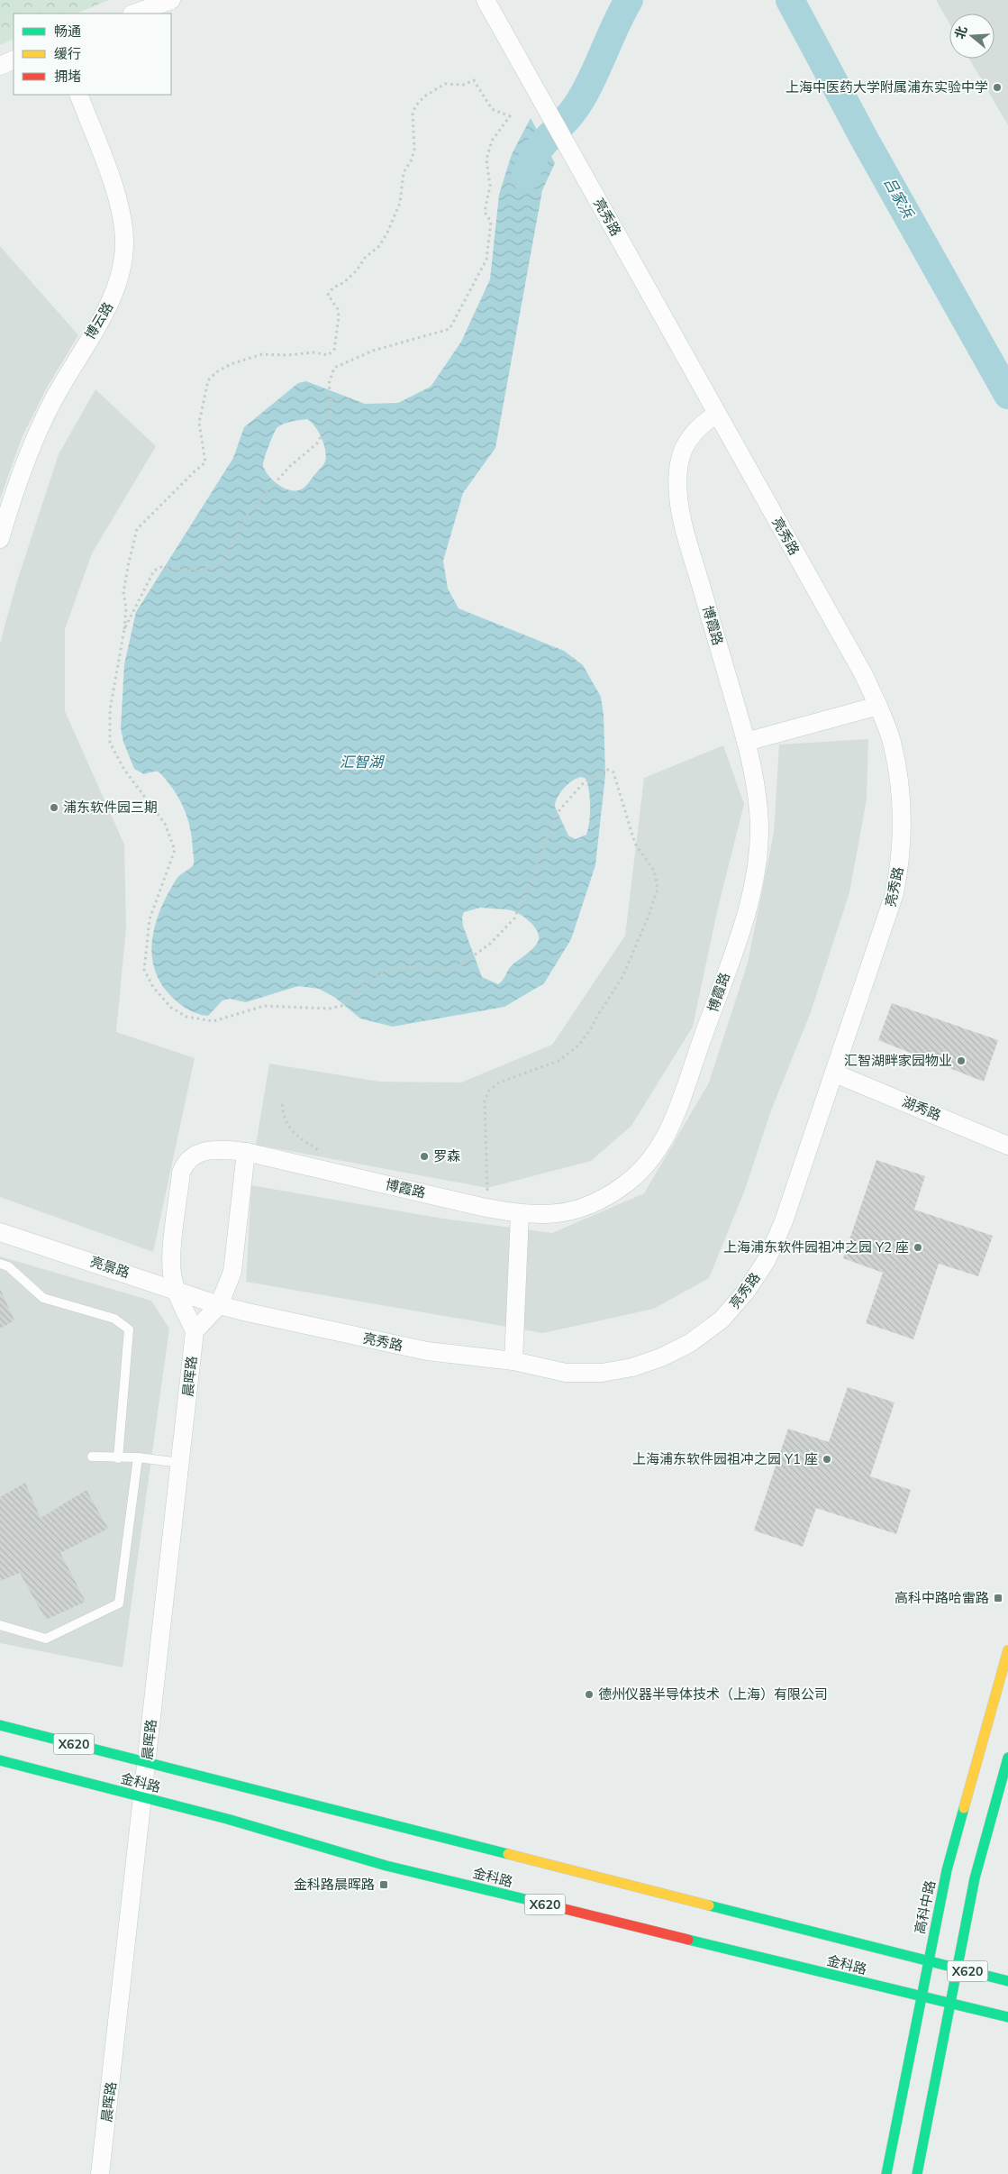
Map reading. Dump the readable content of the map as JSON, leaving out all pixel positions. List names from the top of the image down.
{
  "streets": {
    "main road": ["X620", "金科路", "高科中路"],
    "street": [
      "亮秀路",
      "博云路",
      "博霞路",
      "湖秀路",
      "亮景路",
      "晨晖路"
    ]
  },
  "crossings": [
    ["亮秀路", "博霞路"],
    ["亮秀路", "湖秀路"],
    ["亮秀路", "亮景路"],
    ["晨晖路", "金科路"],
    ["金科路", "高科中路"]
  ],
  "water": ["吕家浜", "汇智湖"],
  "places": {
    "other": [
      "上海中医药大学附属浦东实验中学",
      "浦东软件园三期",
      "汇智湖畔家园物业",
      "罗森",
      "上海浦东软件园祖冲之园 Y2 座",
      "上海浦东软件园祖冲之园 Y1 座",
      "德州仪器半导体技术（上海）有限公司"
    ],
    "transit": ["高科中路哈雷路", "金科路晨晖路"]
  },
  "legend": ["畅通", "缓行", "拥堵"],
  "north": "left"
}
